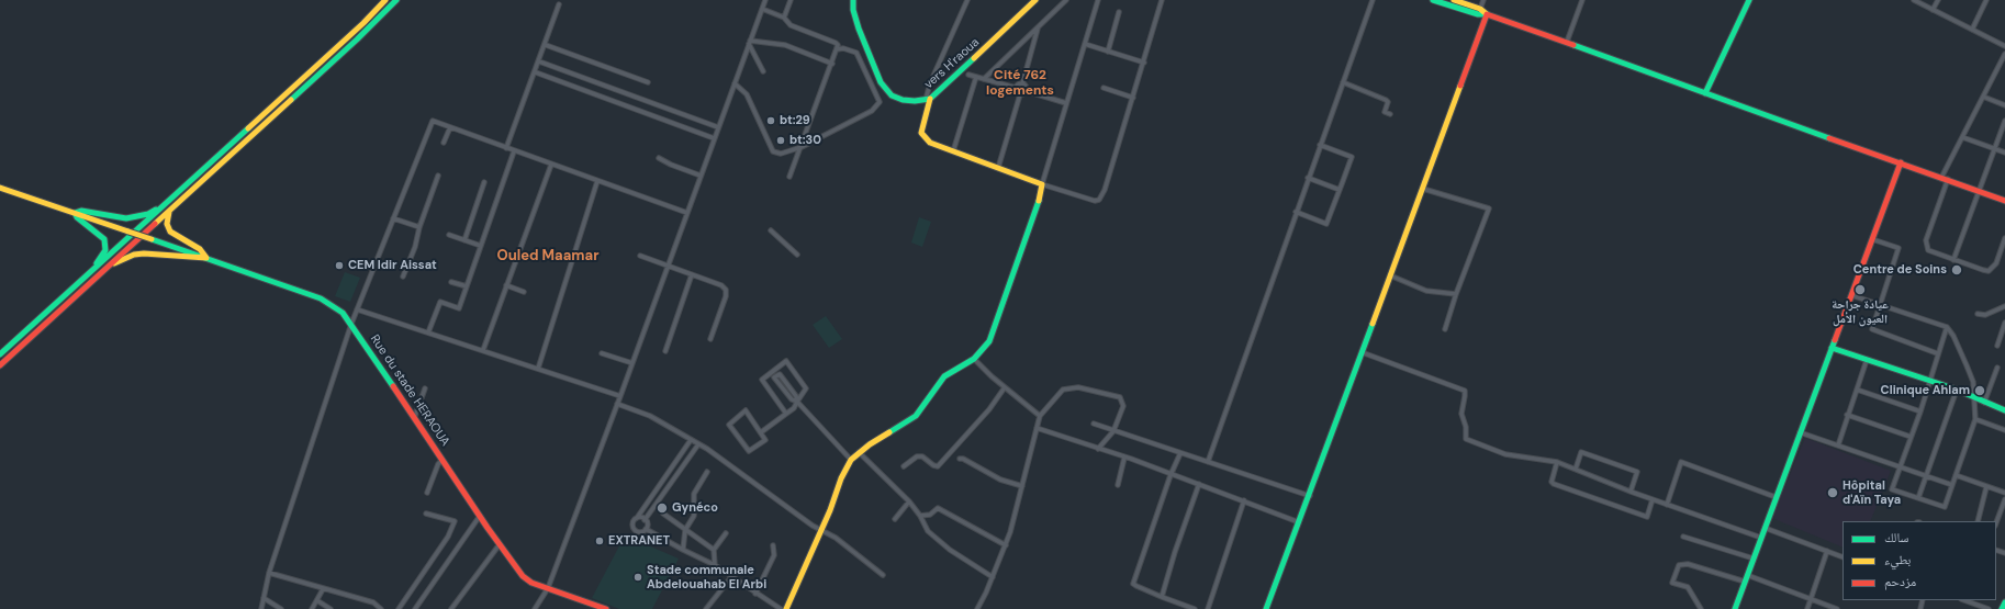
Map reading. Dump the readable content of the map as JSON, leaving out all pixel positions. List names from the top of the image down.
{
  "streets": {
    "main road": ["vers H'raoua", "Rue du stade HERAOUA"]
  },
  "districts": ["Cité 762 logements", "Ouled Maamar"],
  "places": [
    "bt:29",
    "bt:30",
    "CEM Idir Aissat",
    "Centre de Soins",
    "عيادة جراحة العيون الأمل",
    "Clinique Ahlam",
    "Hôpital d'Aïn Taya",
    "Gynéco",
    "EXTRANET",
    "Stade communale Abdelouahab El Arbi"
  ],
  "legend": ["سالك", "بطيء", "مزدحم"]
}
